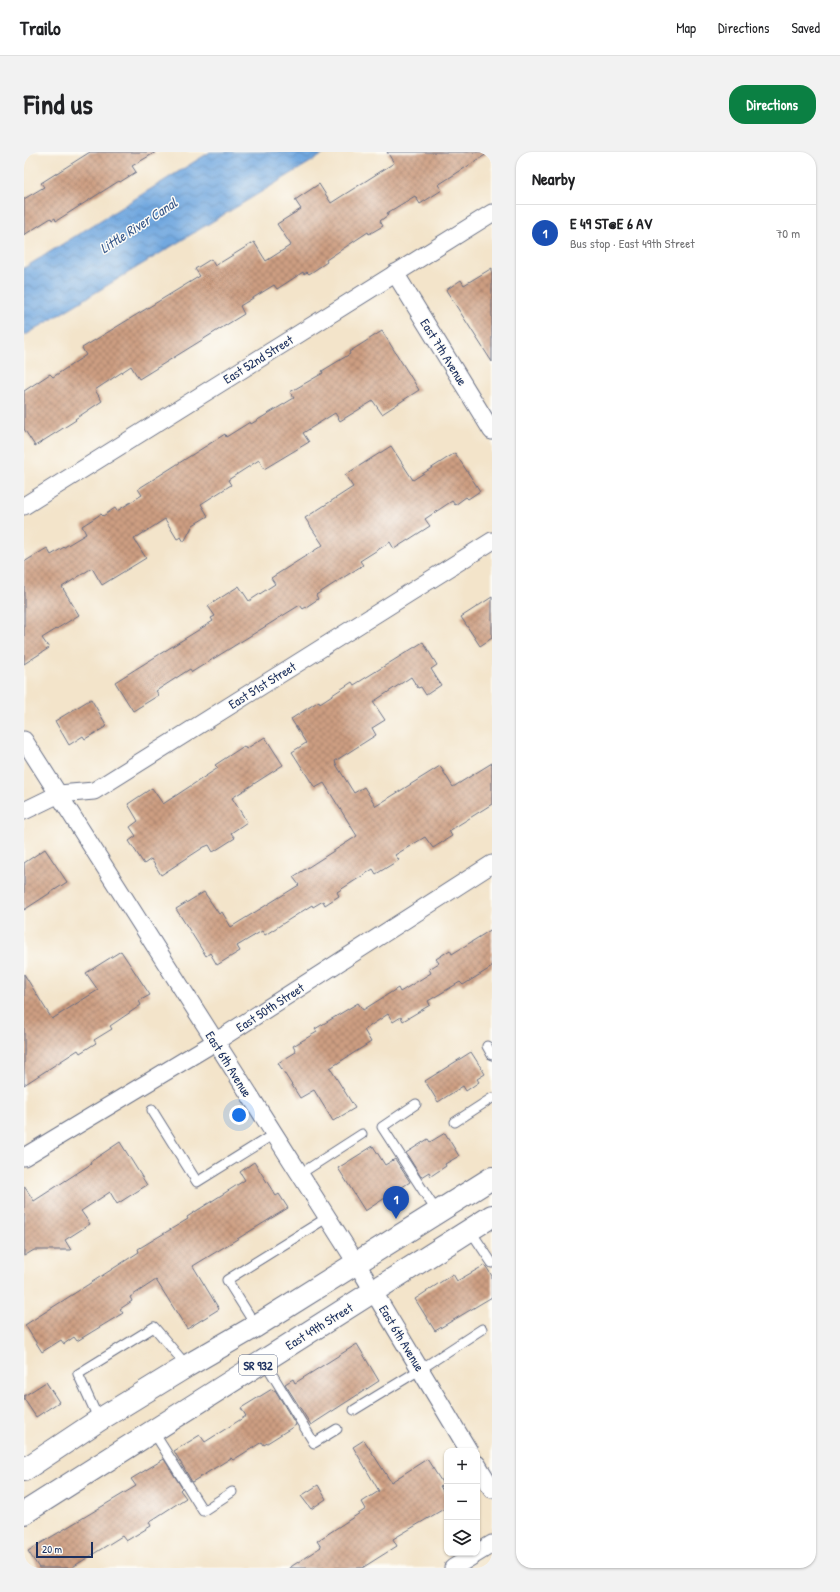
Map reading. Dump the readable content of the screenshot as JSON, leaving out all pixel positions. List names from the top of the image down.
{
  "streets": {
    "main road": ["East 49th Street", "SR 932"],
    "street": [
      "East 7th Avenue",
      "East 52nd Street",
      "East 51st Street",
      "East 50th Street",
      "East 6th Avenue"
    ]
  },
  "crossings": [
    ["East 7th Avenue", "East 52nd Street"],
    ["East 51st Street", "East 6th Avenue"],
    ["East 50th Street", "East 6th Avenue"],
    ["East 6th Avenue", "East 49th Street"],
    ["East 6th Avenue", "SR 932"]
  ],
  "water": ["Little River Canal"],
  "scale_bar": "20 m",
  "page": {
    "header": "Trailo",
    "nav": ["Map", "Directions", "Saved"],
    "title": "Find us",
    "buttons": "Directions",
    "heading": "Nearby",
    "list": [
      {
        "mark": "1",
        "name": "E 49 ST@E 6 AV",
        "note": "Bus stop · East 49th Street",
        "value": "70 m"
      }
    ],
    "pins": "1",
    "map_buttons": ["+", "−"],
    "scale": "20 m"
  }
}
